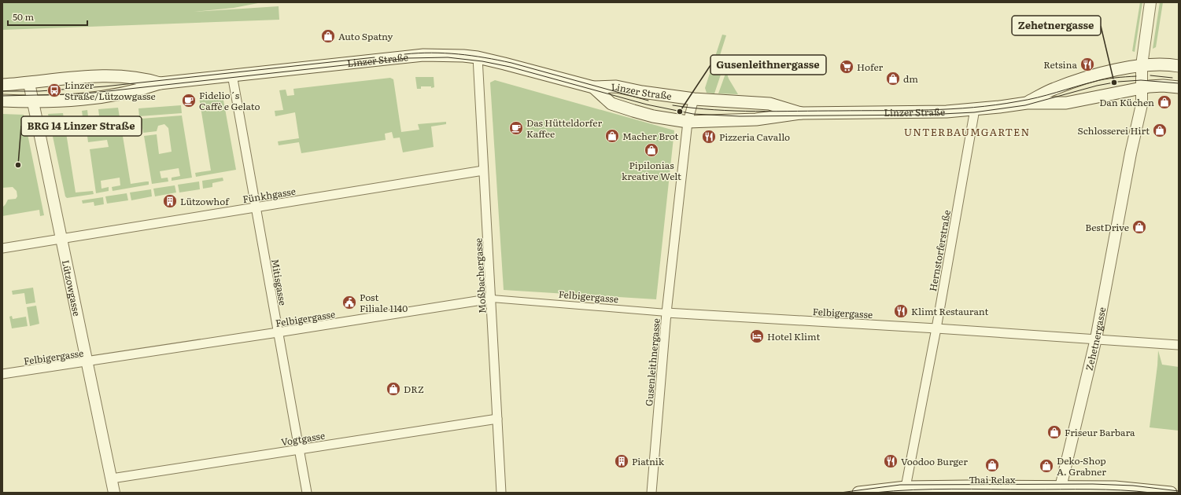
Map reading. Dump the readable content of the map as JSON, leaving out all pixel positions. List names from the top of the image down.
{
  "streets": {
    "main road": ["Linzer Straße"],
    "street": [
      "Fünkhgasse",
      "Hernstorferstraße",
      "Moßbachergasse",
      "Mitisgasse",
      "Lützowgasse",
      "Felbigergasse",
      "Zehetnergasse",
      "Gusenleithnergasse",
      "Vogtgasse"
    ]
  },
  "crossings": [
    ["Linzer Straße", "Hernstorferstraße"],
    ["Linzer Straße", "Moßbachergasse"],
    ["Linzer Straße", "Mitisgasse"],
    ["Linzer Straße", "Lützowgasse"],
    ["Linzer Straße", "Zehetnergasse"],
    ["Linzer Straße", "Gusenleithnergasse"],
    ["Fünkhgasse", "Moßbachergasse"],
    ["Fünkhgasse", "Mitisgasse"],
    ["Fünkhgasse", "Lützowgasse"],
    ["Hernstorferstraße", "Felbigergasse"],
    ["Moßbachergasse", "Felbigergasse"],
    ["Moßbachergasse", "Vogtgasse"],
    ["Mitisgasse", "Felbigergasse"],
    ["Mitisgasse", "Vogtgasse"],
    ["Lützowgasse", "Felbigergasse"],
    ["Lützowgasse", "Vogtgasse"],
    ["Felbigergasse", "Zehetnergasse"],
    ["Felbigergasse", "Gusenleithnergasse"]
  ],
  "districts": ["UNTERBAUMGARTEN"],
  "places": {
    "shop": [
      "Auto Spatny",
      "dm",
      "Dan Küchen",
      "Schlosserei Hirt",
      "Macher Brot",
      "Pipilonias kreative Welt",
      "BestDrive",
      "DRZ",
      "Friseur Barbara",
      "Thai Relax",
      "Deko-Shop A. Grabner"
    ],
    "restaurant": [
      "Retsina",
      "Pizzeria Cavallo",
      "Klimt Restaurant",
      "Voodoo Burger"
    ],
    "supermarket": ["Hofer"],
    "other": ["Zehetnergasse", "Gusenleithnergasse", "BRG 14 Linzer Straße"],
    "bus stop": ["Linzer Straße/Lützowgasse"],
    "cafe": ["Fidelio´s Caffè e Gelato", "Das Hütteldorfer Kaffee"],
    "building": ["Lützowhof", "Piatnik"],
    "public building": ["Post Filiale 1140"],
    "hotel": ["Hotel Klimt"]
  },
  "scale_bar": "50 m"
}
